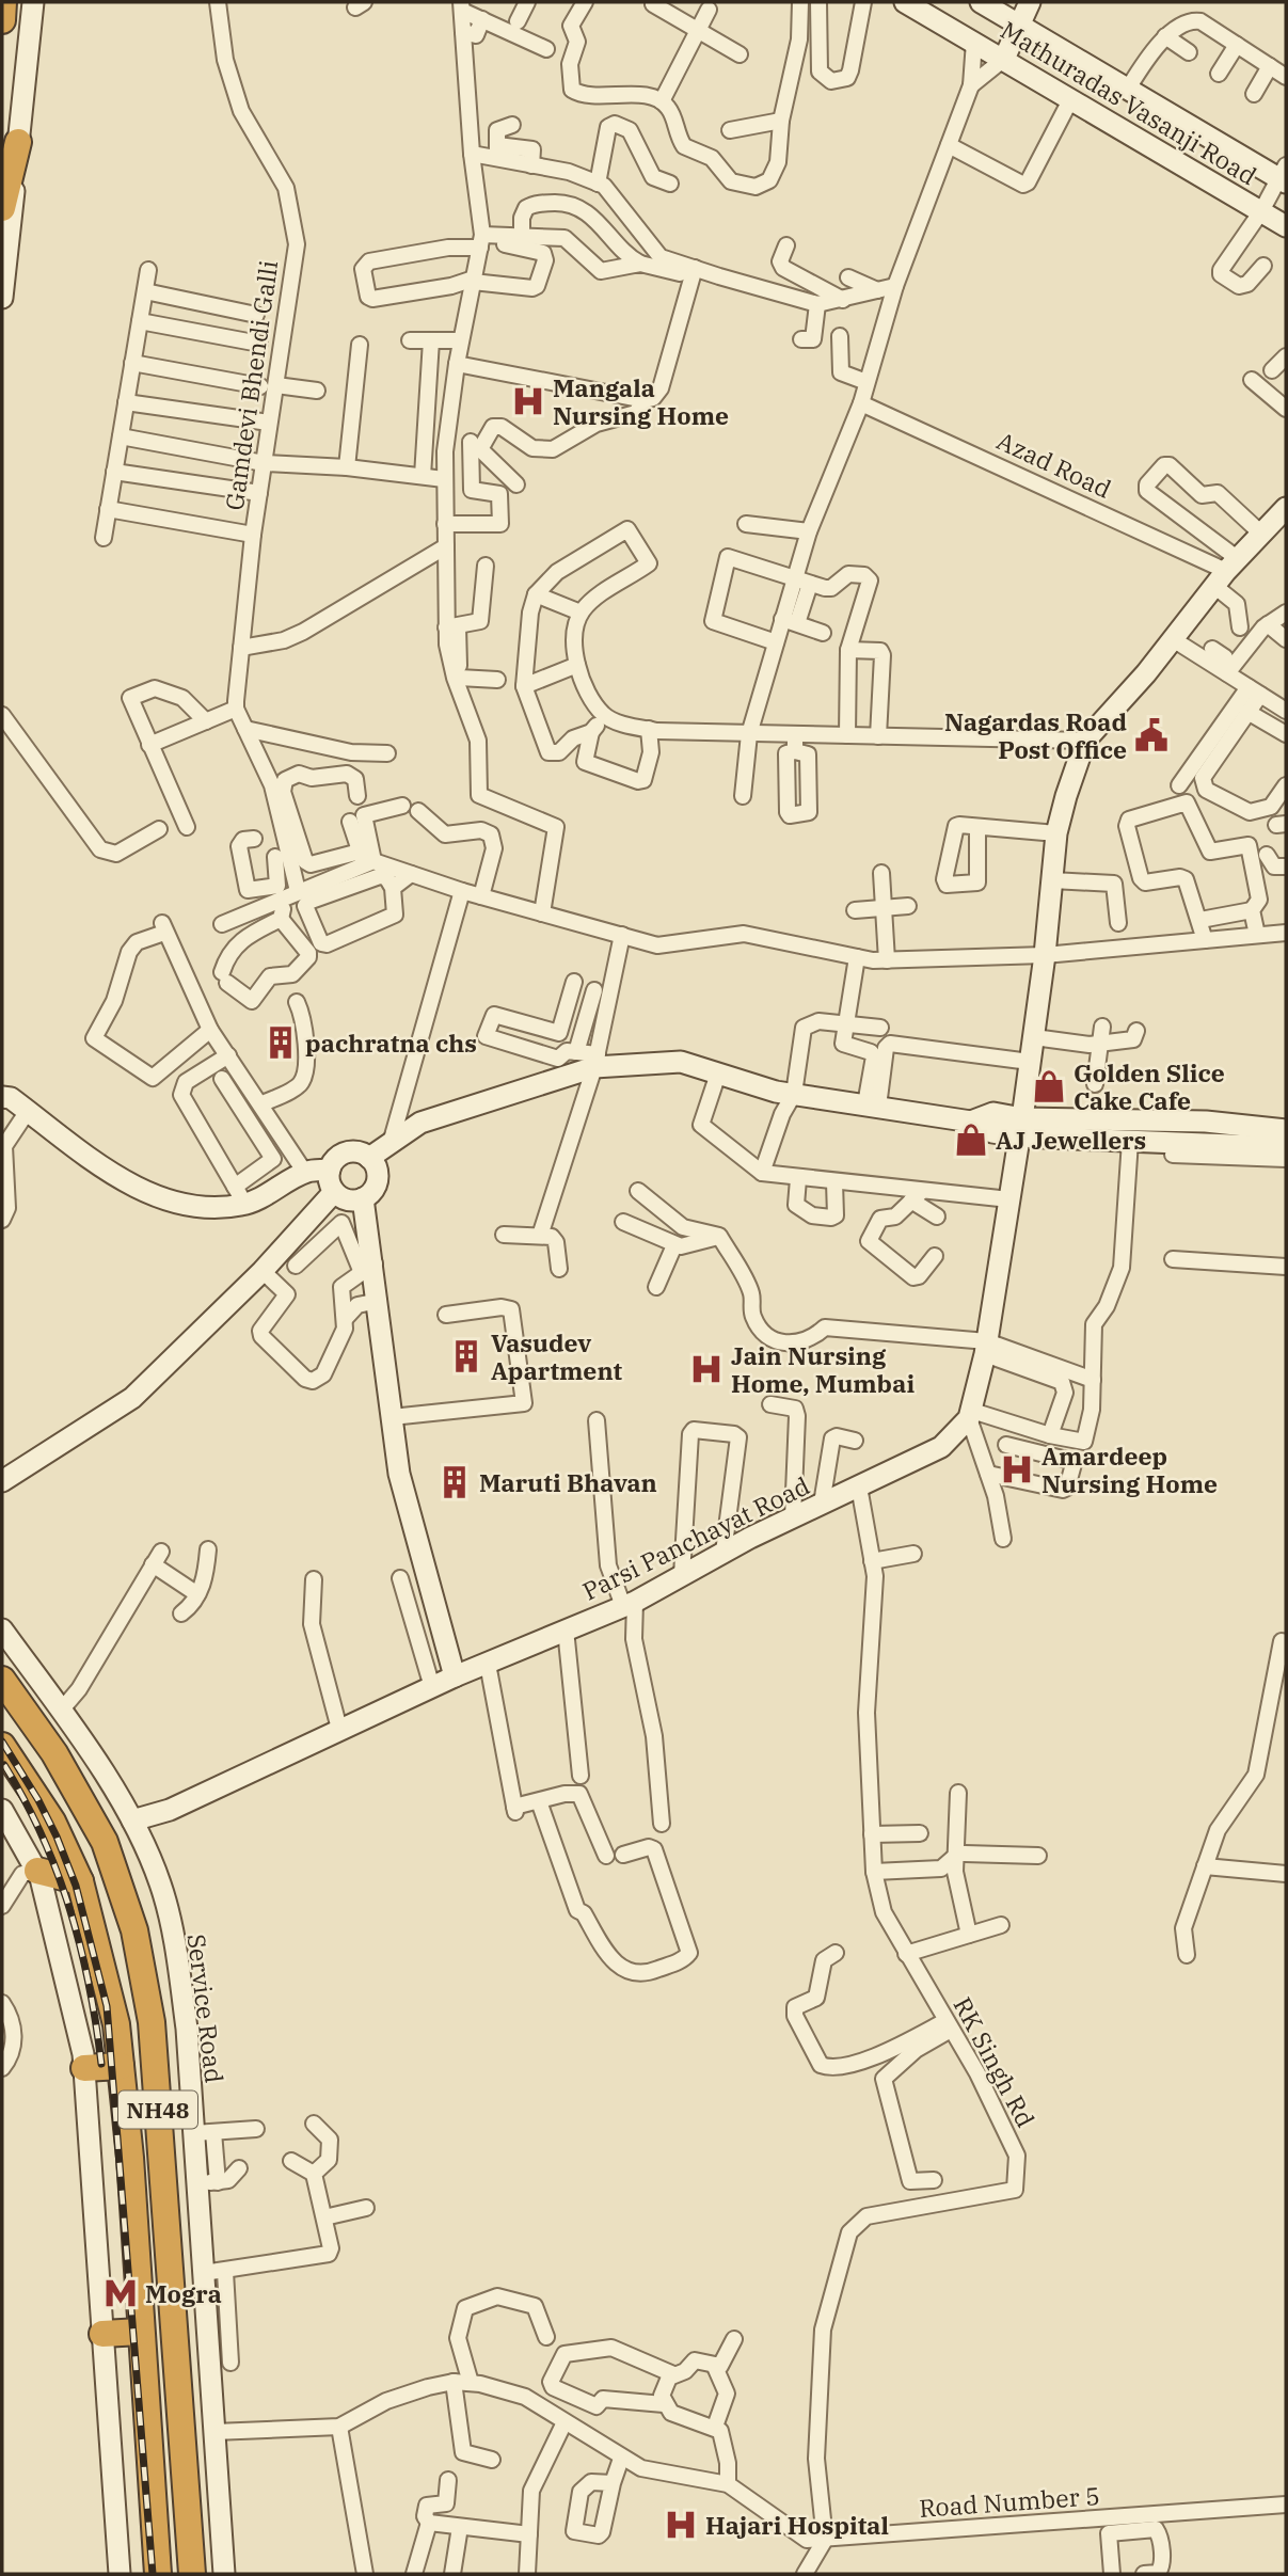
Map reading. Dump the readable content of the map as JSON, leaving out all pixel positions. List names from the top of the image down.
{
  "streets": {
    "highway": ["NH48"],
    "street": [
      "Mathuradas Vasanji Road",
      "Gamdevi Bhendi Galli",
      "Azad Road",
      "Parsi Panchayat Road",
      "Service Road",
      "RK Singh Rd",
      "Road Number 5"
    ]
  },
  "crossings": [
    ["Parsi Panchayat Road", "Service Road"],
    ["Parsi Panchayat Road", "RK Singh Rd"],
    ["Service Road", "Road Number 5"],
    ["RK Singh Rd", "Road Number 5"]
  ],
  "places": {
    "hospital": [
      "Mangala Nursing Home",
      "Jain Nursing Home, Mumbai",
      "Amardeep Nursing Home",
      "Hajari Hospital"
    ],
    "public building": ["Nagardas Road Post Office"],
    "building": ["pachratna chs", "Vasudev Apartment", "Maruti Bhavan"],
    "shop": ["Golden Slice Cake Cafe", "AJ Jewellers"],
    "metro station": ["Mogra"]
  }
}
